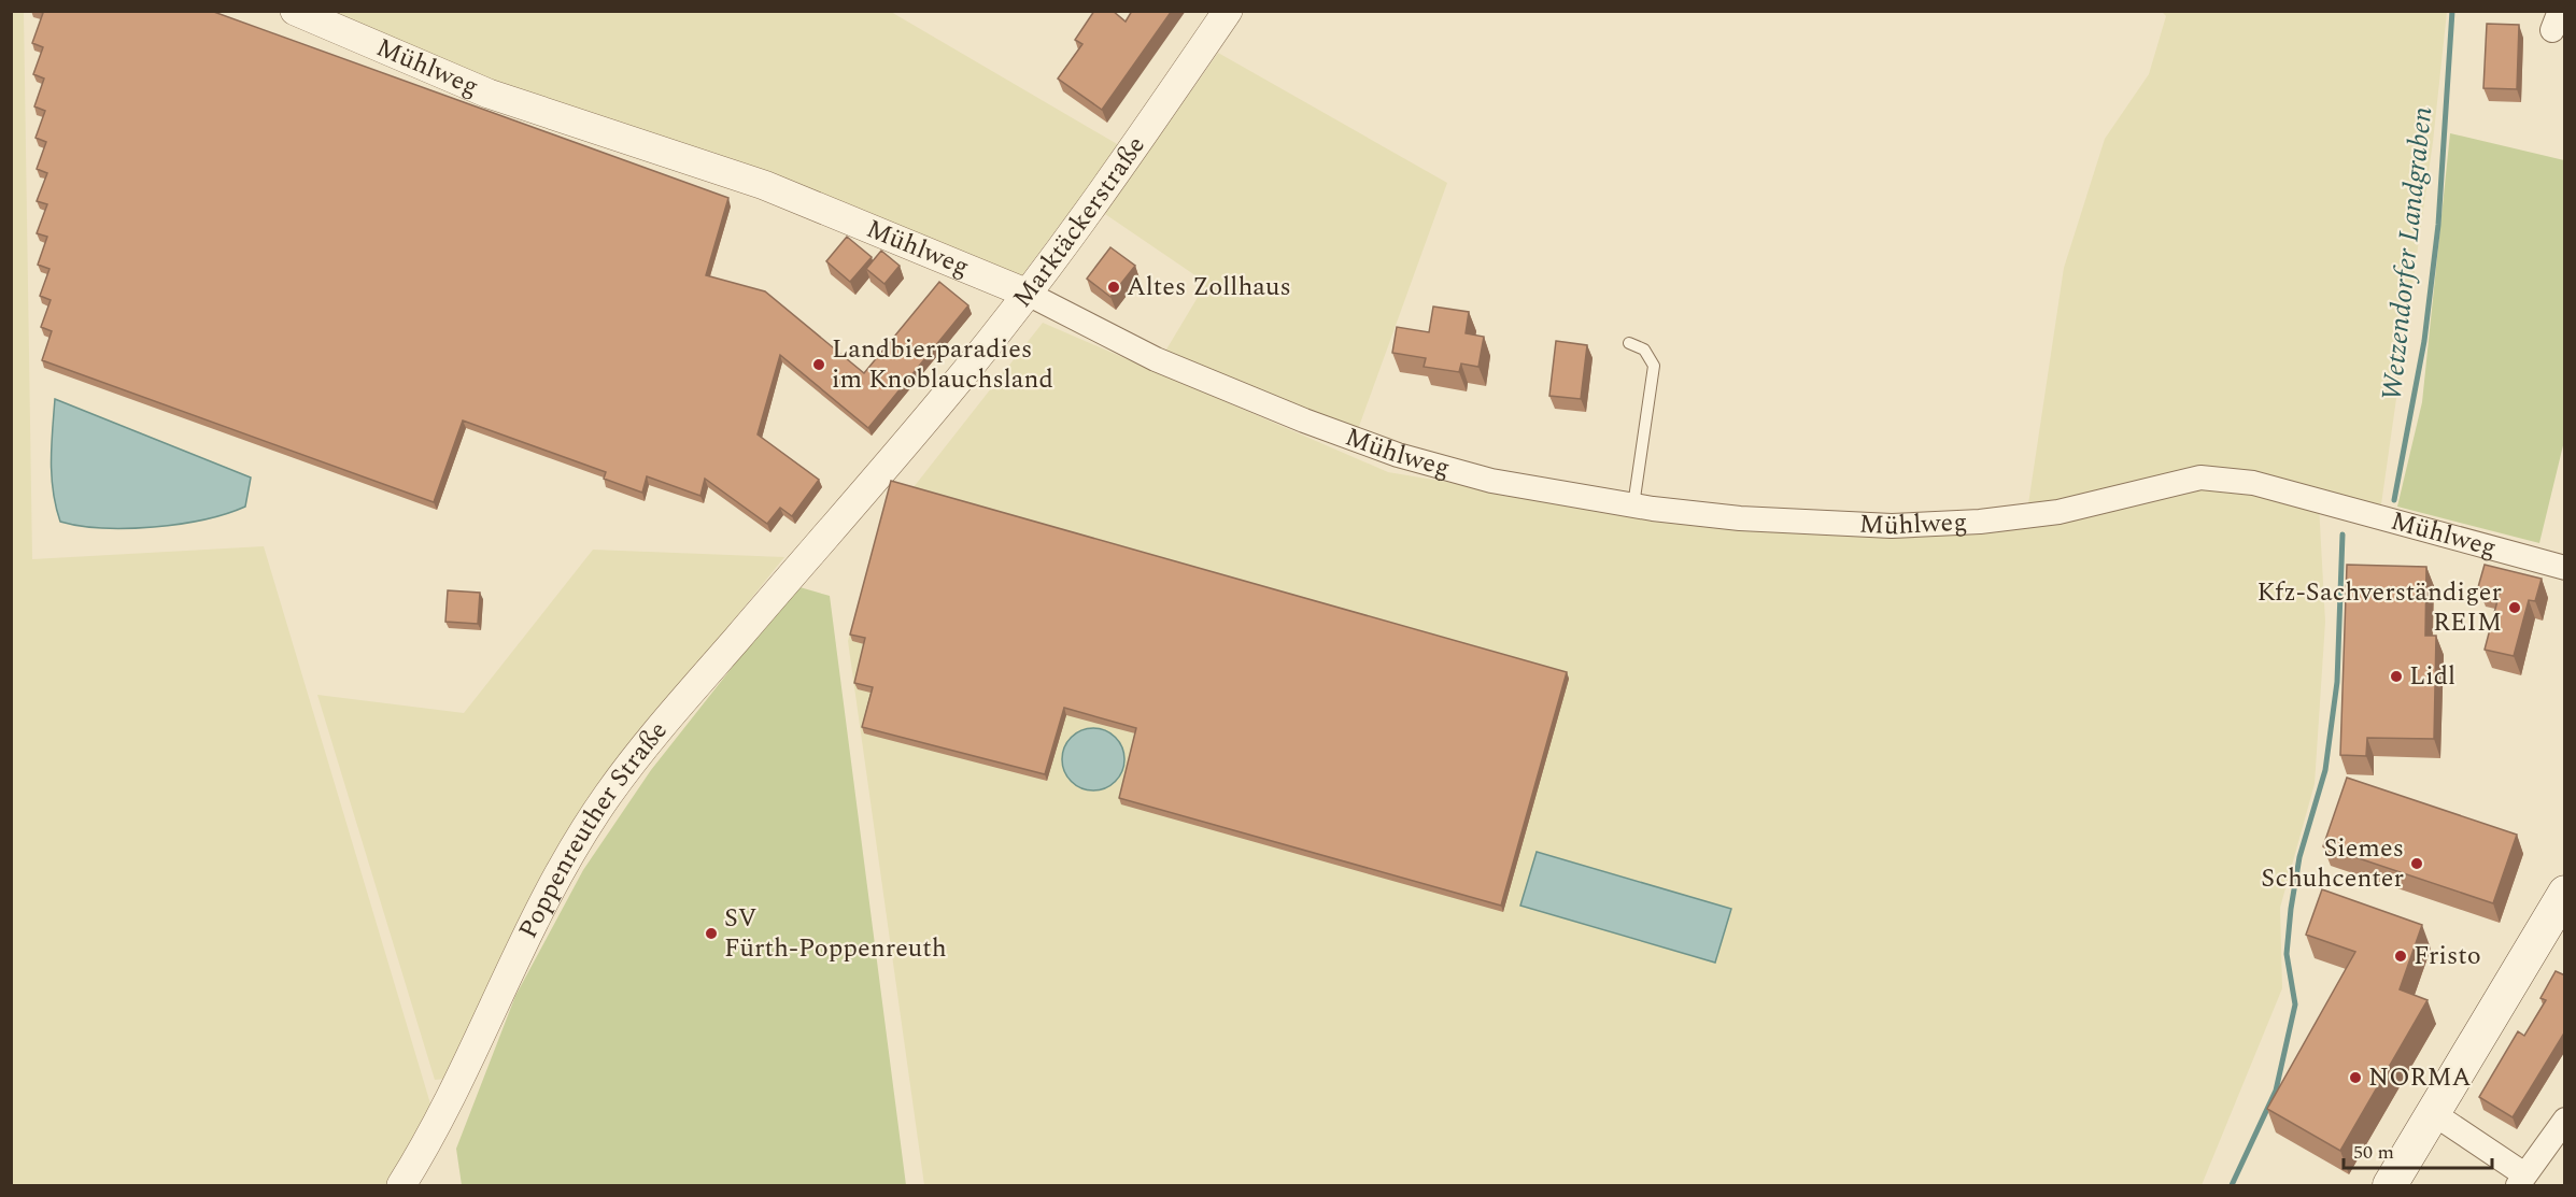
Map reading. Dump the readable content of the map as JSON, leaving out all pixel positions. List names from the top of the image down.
{
  "streets": {
    "street": ["Mühlweg", "Marktäckerstraße", "Poppenreuther Straße"]
  },
  "crossings": [
    ["Mühlweg", "Marktäckerstraße"],
    ["Marktäckerstraße", "Poppenreuther Straße"]
  ],
  "water": ["Wetzendorfer Landgraben"],
  "places": [
    "Altes Zollhaus",
    "Landbierparadies im Knoblauchsland",
    "Kfz-Sachverständiger REIM",
    "Lidl",
    "Siemes Schuhcenter",
    "SV Fürth-Poppenreuth",
    "Fristo",
    "NORMA"
  ],
  "scale_bar": "50 m"
}
